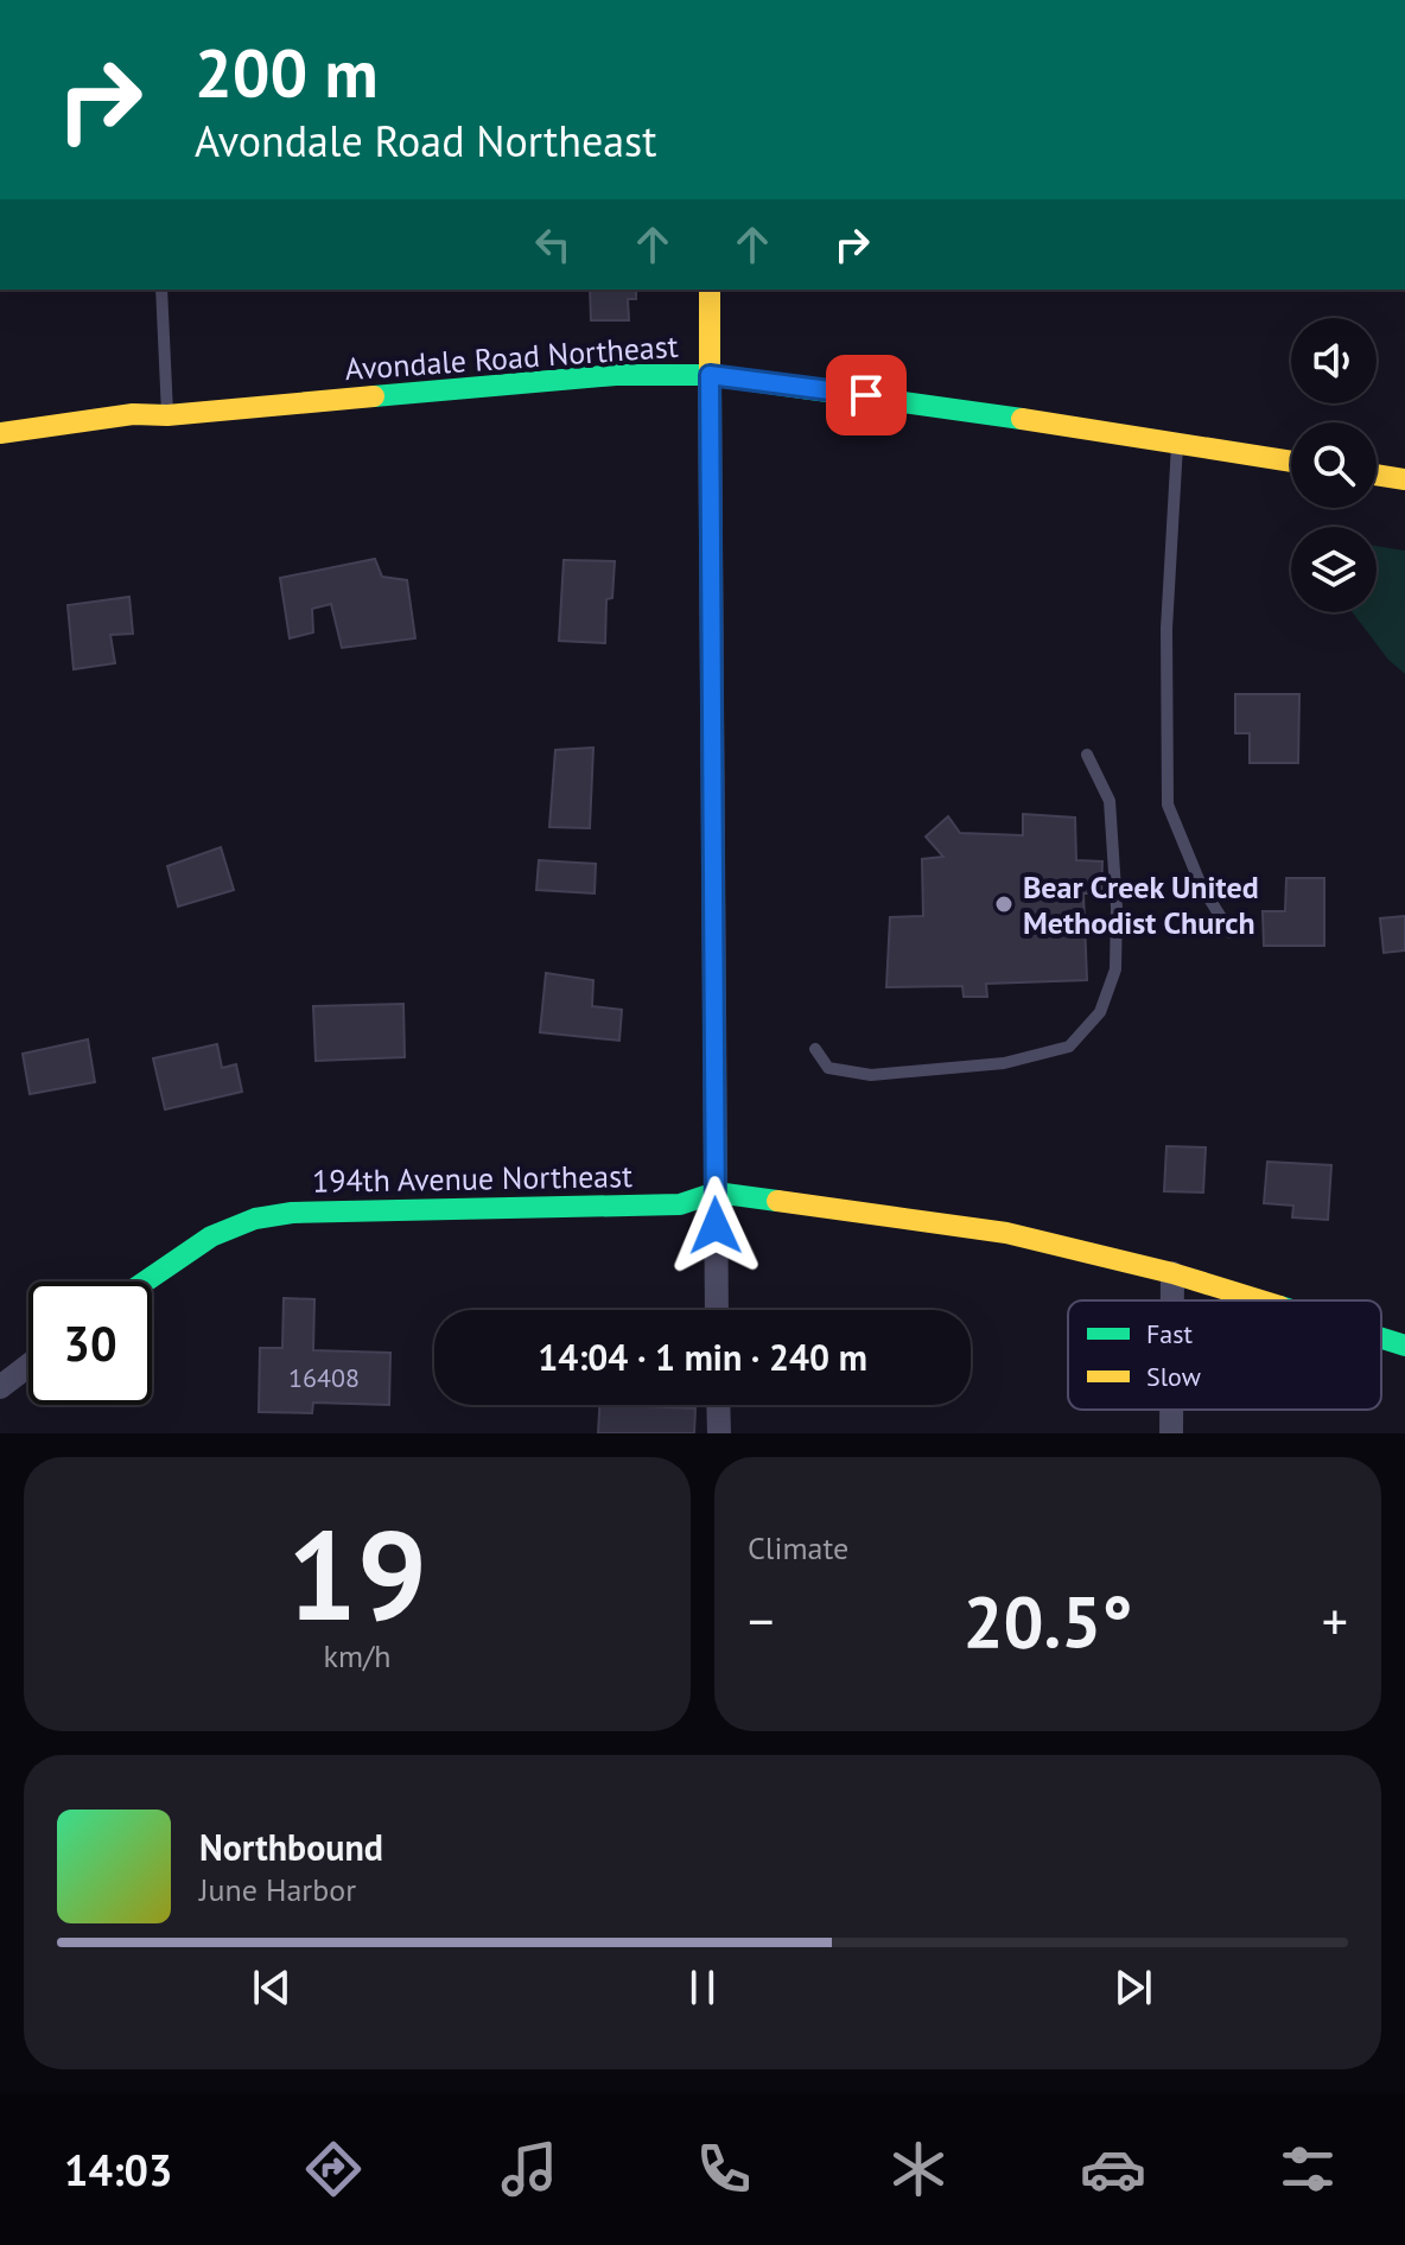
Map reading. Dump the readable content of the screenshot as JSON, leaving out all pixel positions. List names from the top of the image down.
{
  "streets": {
    "street": ["Avondale Road Northeast", "194th Avenue Northeast"]
  },
  "places": ["Bear Creek United Methodist Church"],
  "house_numbers": ["16408"],
  "legend": ["Fast", "Slow"],
  "page": {
    "turn": ["200 m", "Avondale Road Northeast"],
    "limit": "30",
    "trip": "14:04 · 1 min · 240 m",
    "tile": [
      ["19", "km/h"],
      "Climate"
    ],
    "heat": ["−", "20.5°", "+"],
    "song": ["Northbound", "June Harbor"],
    "tabs": "14:03"
  }
}
